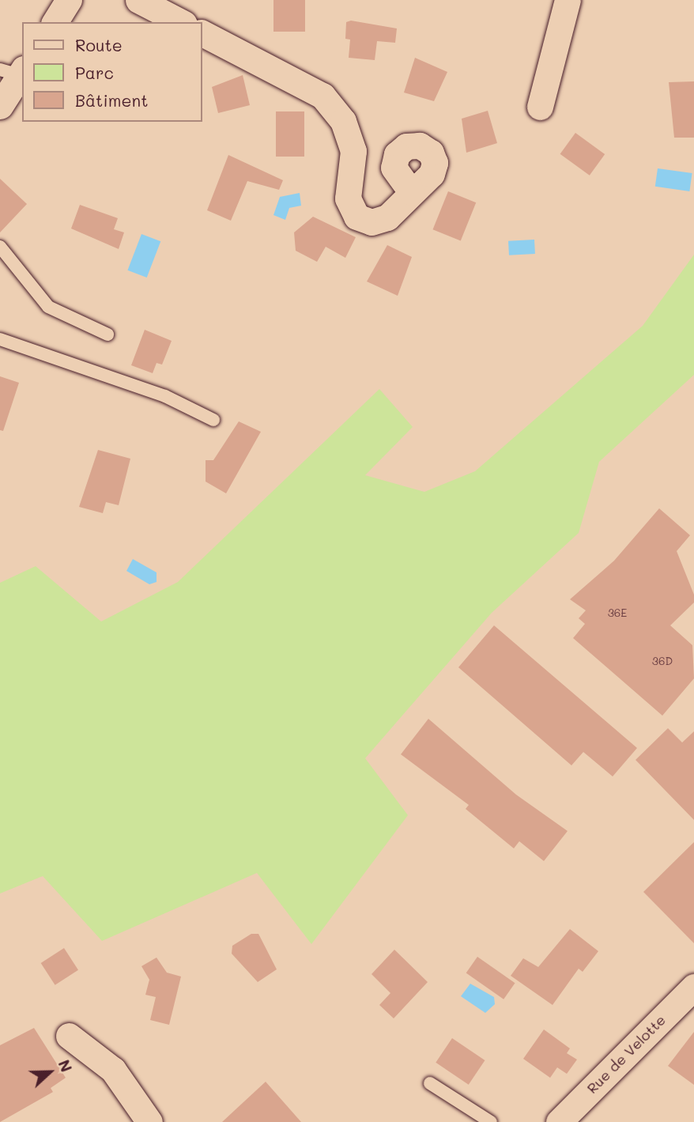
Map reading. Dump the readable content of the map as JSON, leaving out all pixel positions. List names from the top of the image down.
{
  "streets": {
    "street": ["Rue de Velotte"]
  },
  "house_numbers": ["36E", "36D"],
  "legend": ["Route", "Parc", "Bâtiment"],
  "north": "right"
}
